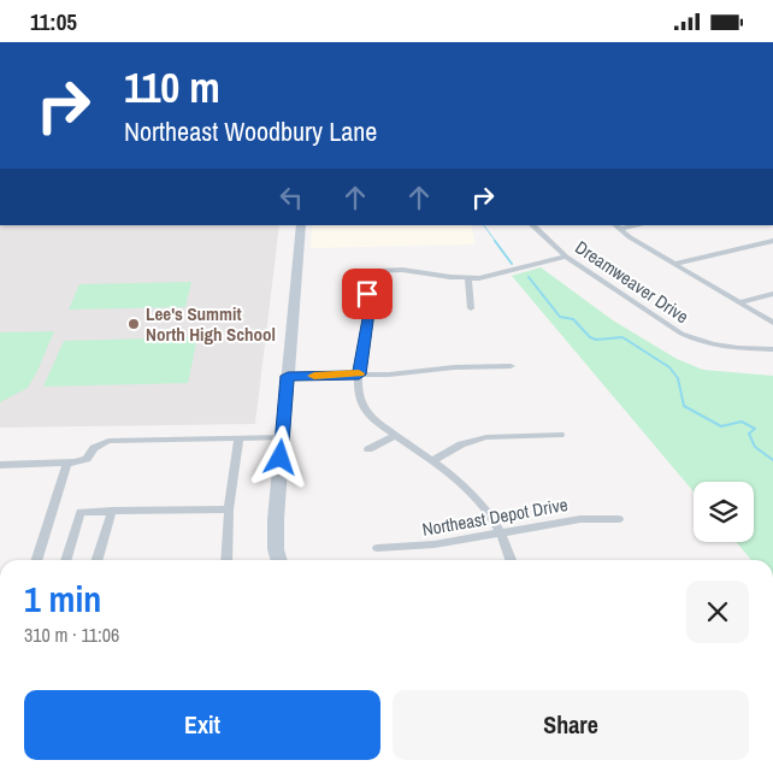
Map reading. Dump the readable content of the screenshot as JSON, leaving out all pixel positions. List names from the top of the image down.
{
  "streets": {
    "street": ["Dreamweaver Drive", "Northeast Depot Drive"]
  },
  "places": ["Lee's Summit North High School"],
  "page": {
    "status": "11:05",
    "turn": ["110 m", "Northeast Woodbury Lane"],
    "heading": ["1 min", "310 m · 11:06"],
    "buttons": ["Exit", "Share"]
  }
}
